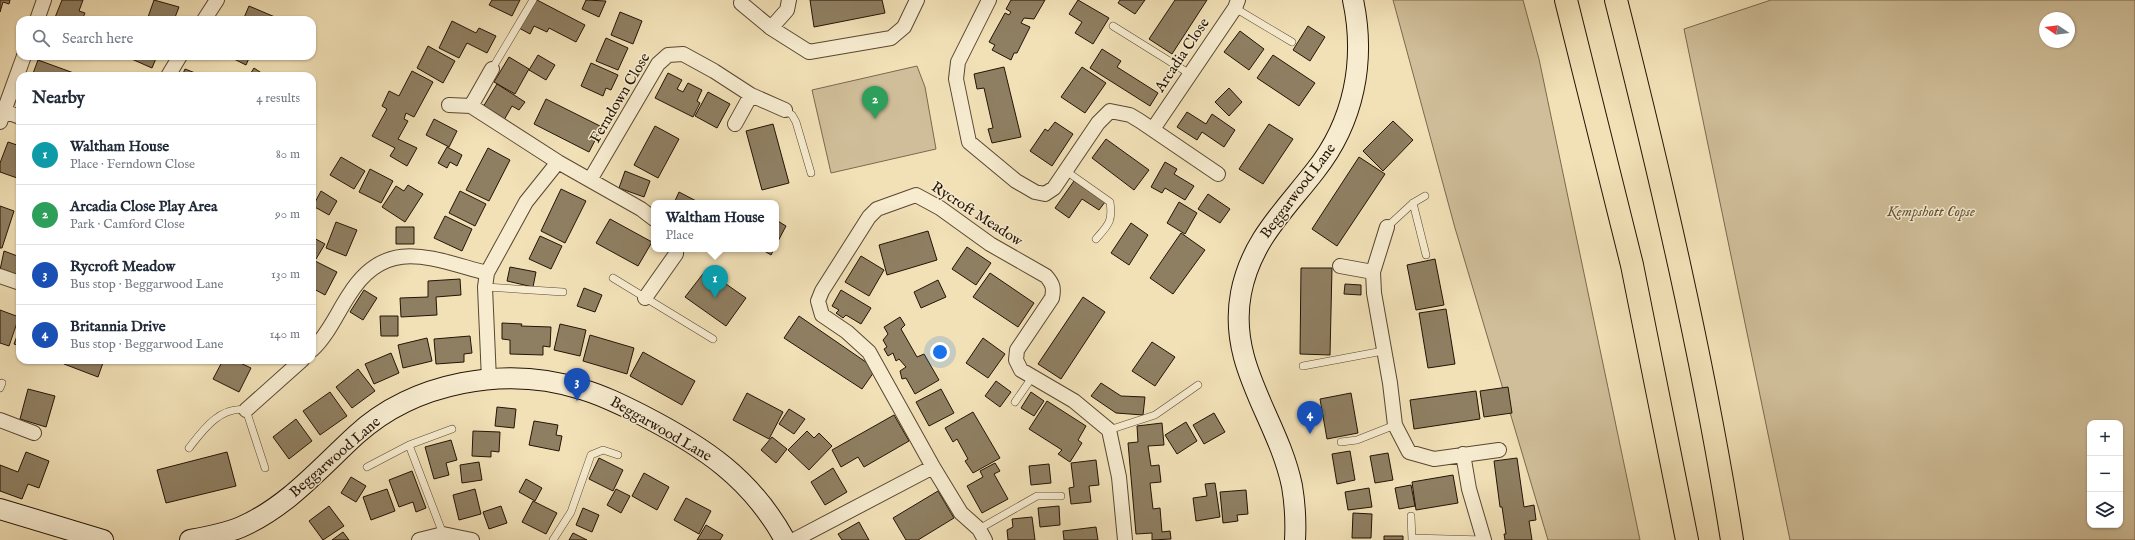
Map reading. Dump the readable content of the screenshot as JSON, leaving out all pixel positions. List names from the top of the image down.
{
  "streets": {
    "street": [
      "Arcadia Close",
      "Ferndown Close",
      "Beggarwood Lane",
      "Rycroft Meadow"
    ]
  },
  "parks": ["Kempshott Copse"],
  "north": "left",
  "page": {
    "search": "Search here",
    "heading": ["Nearby", "4 results"],
    "pins": [
      "2",
      "1",
      "3",
      "4"
    ],
    "list": [
      {
        "mark": "1",
        "name": "Waltham House",
        "note": "Place · Ferndown Close",
        "value": "80 m"
      },
      {
        "mark": "2",
        "name": "Arcadia Close Play Area",
        "note": "Park · Camford Close",
        "value": "90 m"
      },
      {
        "mark": "3",
        "name": "Rycroft Meadow",
        "note": "Bus stop · Beggarwood Lane",
        "value": "130 m"
      },
      {
        "mark": "4",
        "name": "Britannia Drive",
        "note": "Bus stop · Beggarwood Lane",
        "value": "140 m"
      }
    ],
    "popup": ["Waltham House", "Place"],
    "map_buttons": ["+", "−"]
  }
}
